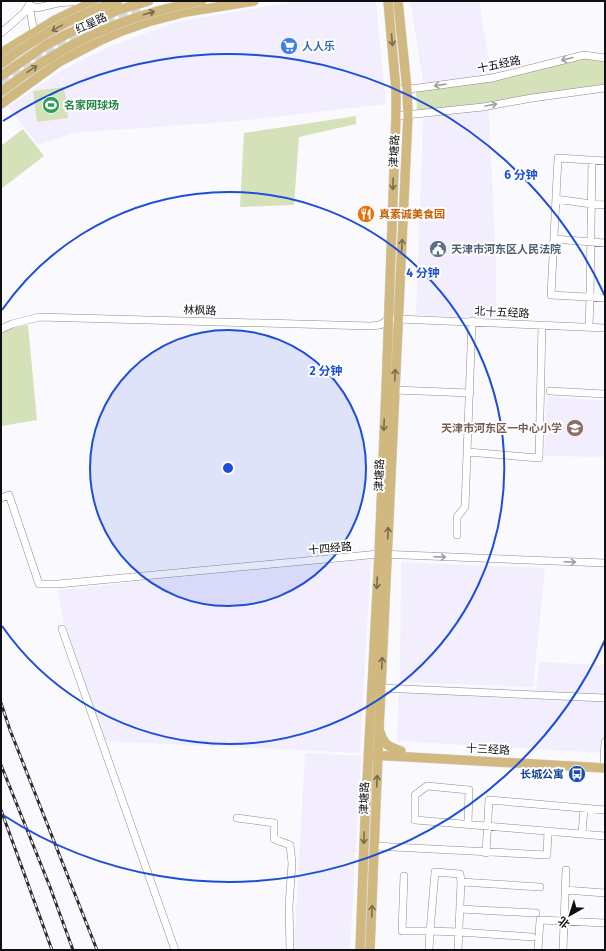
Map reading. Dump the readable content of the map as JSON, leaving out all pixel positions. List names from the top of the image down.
{
  "streets": {
    "main road": ["红星路", "津塘路", "十三经路"],
    "street": [
      "十五经路",
      "林枫路",
      "北十五经路",
      "十四经路"
    ]
  },
  "crossings": [
    ["十五经路", "津塘路"],
    ["津塘路", "林枫路"],
    ["津塘路", "北十五经路"],
    ["津塘路", "十四经路"],
    ["津塘路", "十三经路"],
    ["林枫路", "北十五经路"]
  ],
  "places": {
    "supermarket": ["人人乐"],
    "sports": ["名家网球场"],
    "restaurant": ["真素诚美食园"],
    "public building": ["天津市河东区人民法院"],
    "school or university": ["天津市河东区一中心小学"],
    "bus stop": ["长城公寓"]
  },
  "north": "bottom left",
  "rings": ["6 分钟", "4 分钟", "2 分钟"]
}
